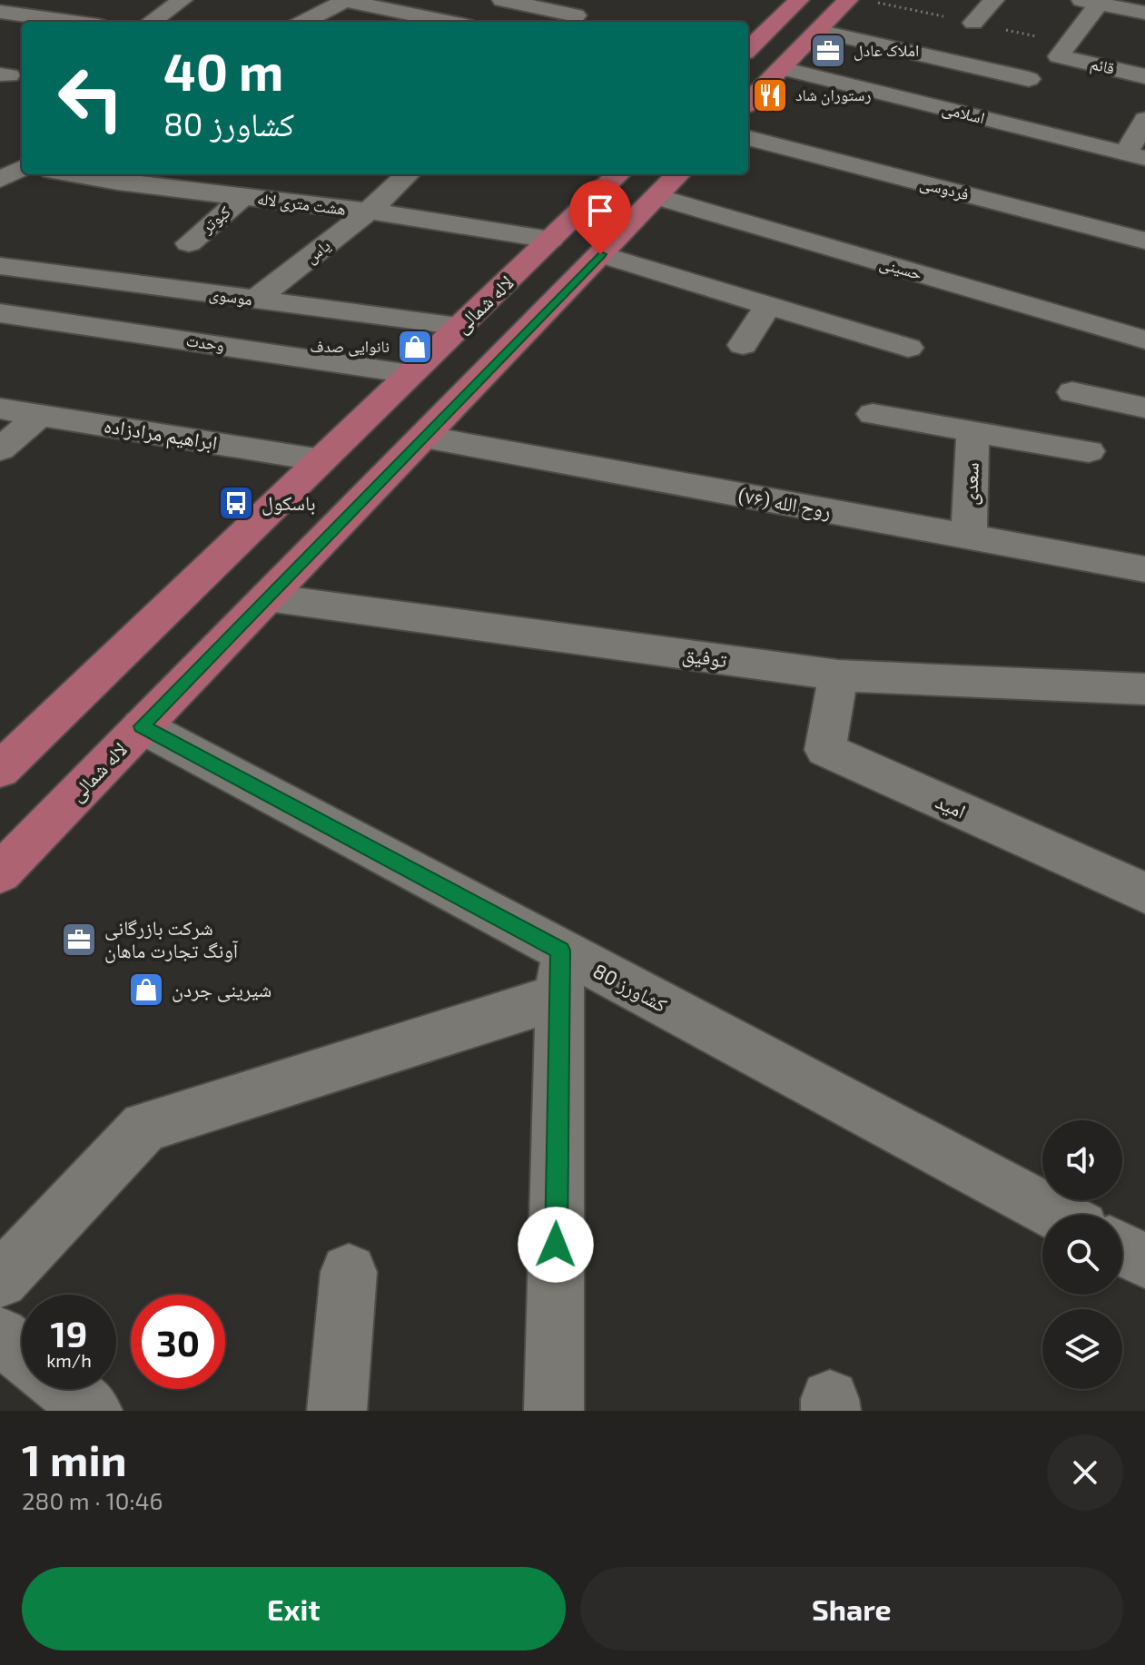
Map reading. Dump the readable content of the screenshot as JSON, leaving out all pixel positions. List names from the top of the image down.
{
  "streets": {
    "main road": ["لاله شمالی"],
    "street": [
      "قائم",
      "اسلامی",
      "فردوسی",
      "هشت متری لاله",
      "کبوتر",
      "یاس",
      "حسینی",
      "موسوی",
      "وحدت",
      "ابراهیم مرادزاده",
      "سعدی",
      "روح الله (۷۶)",
      "توفیق",
      "امید",
      "کشاورز 80"
    ]
  },
  "crossings": [
    ["هشت متری لاله", "کبوتر"],
    ["هشت متری لاله", "یاس"],
    ["هشت متری لاله", "لاله شمالی"],
    ["یاس", "موسوی"],
    ["حسینی", "لاله شمالی"],
    ["موسوی", "لاله شمالی"],
    ["لاله شمالی", "وحدت"],
    ["لاله شمالی", "ابراهیم مرادزاده"],
    ["لاله شمالی", "روح الله (۷۶)"],
    ["لاله شمالی", "توفیق"],
    ["لاله شمالی", "کشاورز 80"],
    ["سعدی", "روح الله (۷۶)"],
    ["توفیق", "امید"]
  ],
  "places": {
    "office": ["املاک عادل", "شرکت بازرگانی آونگ تجارت ماهان"],
    "restaurant": ["رستوران شاد"],
    "shop": ["نانوایی صدف", "شیرینی جردن"],
    "bus stop": ["باسکول"]
  },
  "page": {
    "turn": ["40 m", "کشاورز 80"],
    "speed": "19 km/h",
    "limit": "30",
    "heading": ["1 min", "280 m · 10:46"],
    "buttons": ["Exit", "Share"]
  }
}
